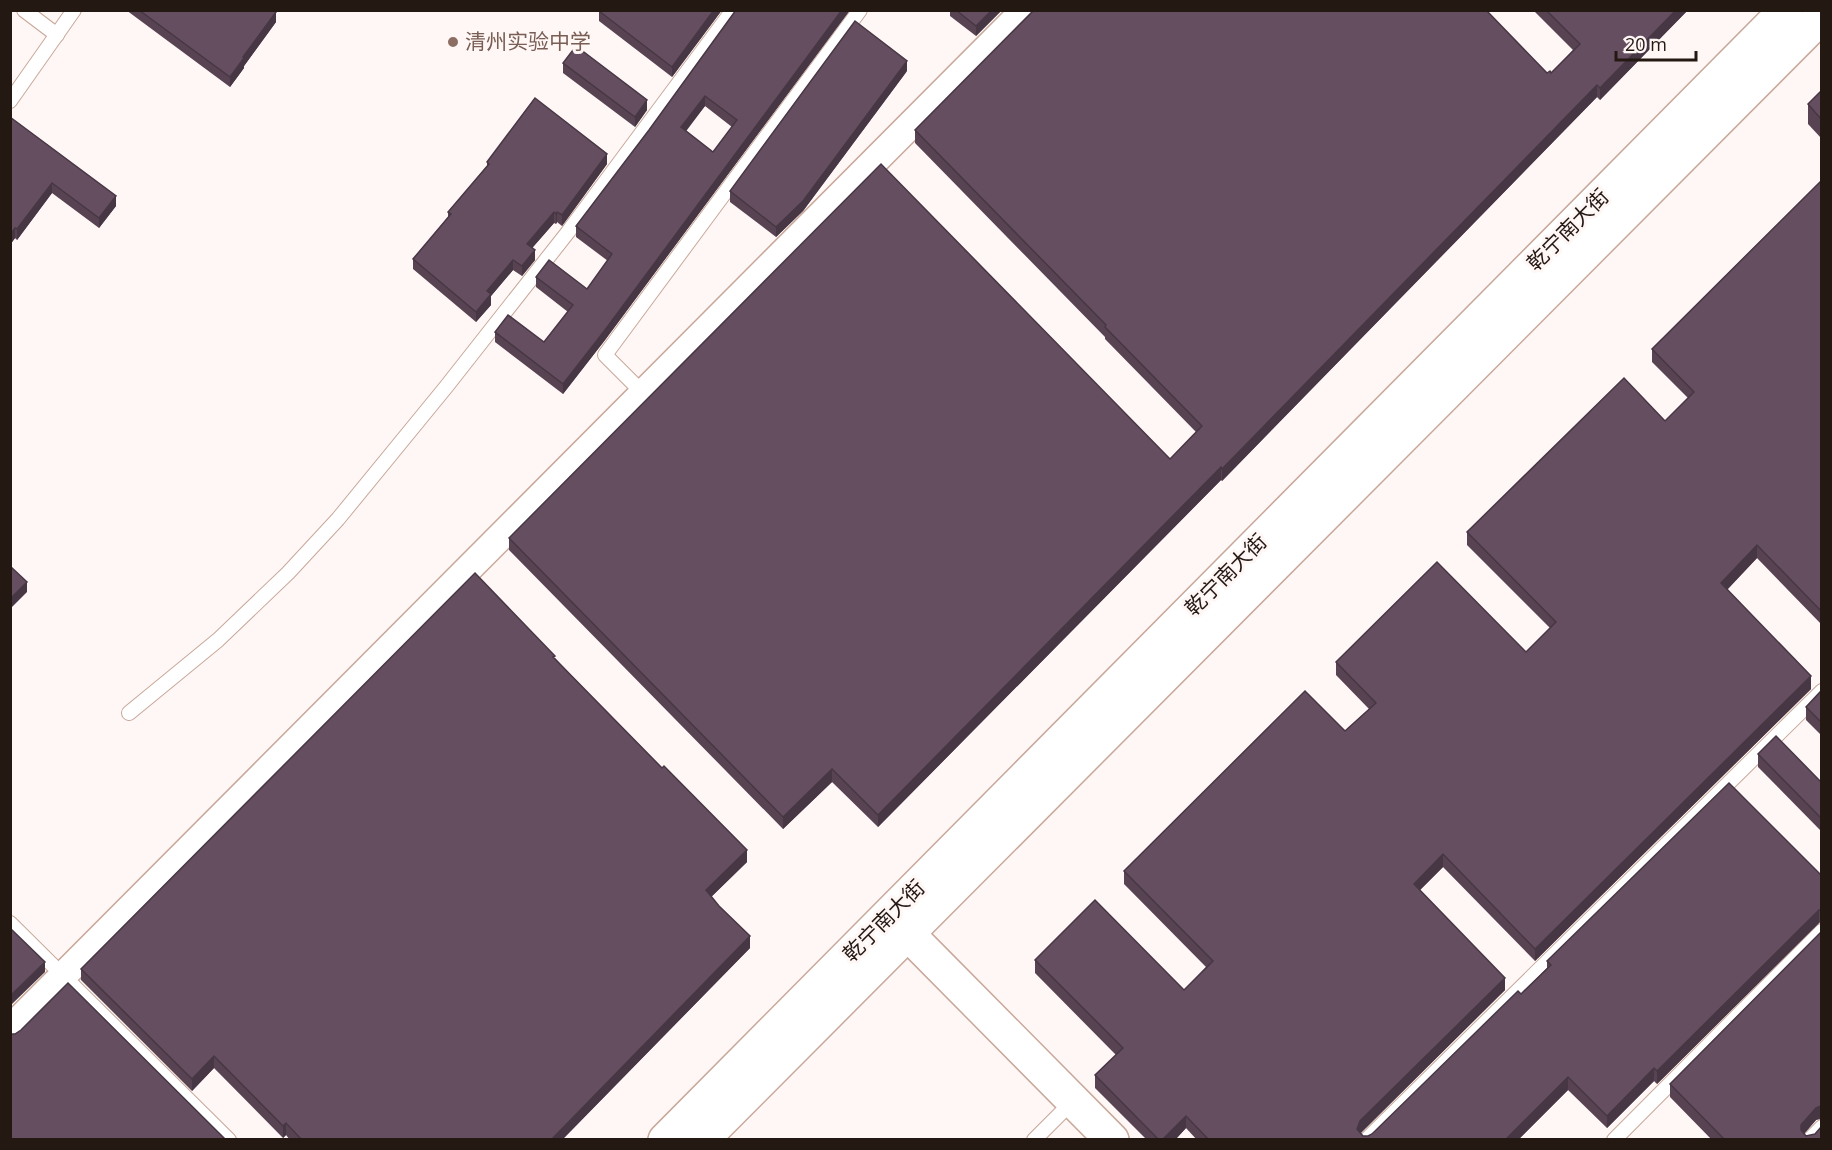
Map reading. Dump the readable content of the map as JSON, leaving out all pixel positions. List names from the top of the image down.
{
  "streets": {
    "main road": ["乾宁南大街"]
  },
  "places": ["清州实验中学"],
  "scale_bar": "20 m"
}
